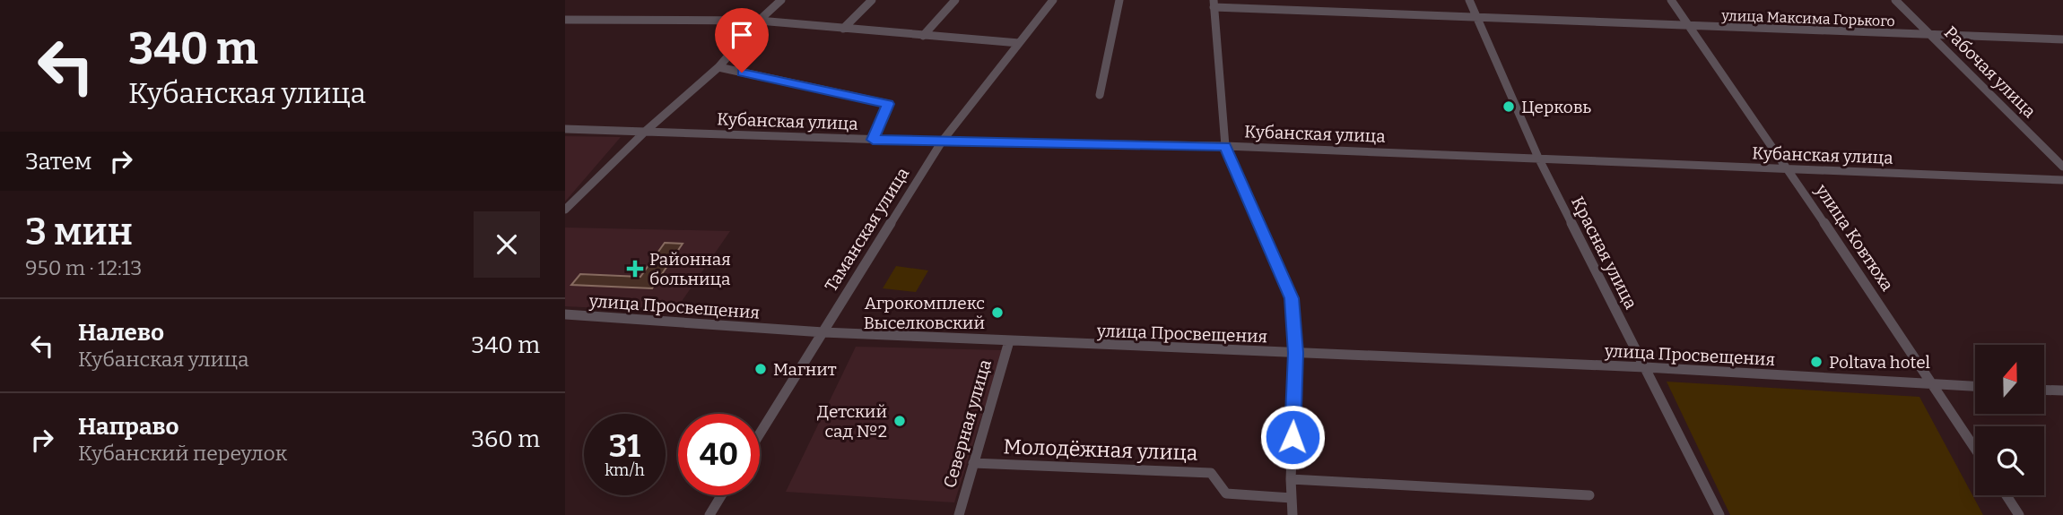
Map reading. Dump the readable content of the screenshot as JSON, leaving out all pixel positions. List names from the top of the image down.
{
  "streets": {
    "street": [
      "улица Максима Горького",
      "Рабочая улица",
      "Кубанская улица",
      "Таманская улица",
      "улица Ковтюха",
      "Красная улица",
      "улица Просвещения",
      "Северная улица",
      "Молодёжная улица"
    ]
  },
  "crossings": [
    ["улица Максима Горького", "Рабочая улица"],
    ["улица Максима Горького", "улица Ковтюха"],
    ["улица Максима Горького", "Красная улица"],
    ["Кубанская улица", "Таманская улица"],
    ["Кубанская улица", "улица Ковтюха"],
    ["Кубанская улица", "Красная улица"],
    ["Таманская улица", "улица Просвещения"],
    ["улица Ковтюха", "улица Просвещения"],
    ["Красная улица", "улица Просвещения"],
    ["улица Просвещения", "Северная улица"],
    ["Северная улица", "Молодёжная улица"]
  ],
  "places": {
    "other": [
      "Церковь",
      "Агрокомплекс Выселковский",
      "Poltava hotel",
      "Магнит",
      "Детский сад №2"
    ],
    "health": ["Районная больница"]
  },
  "north": "top",
  "page": {
    "turn": ["340 m", "Кубанская улица"],
    "then": "Затем",
    "heading": ["3 мин", "950 m · 12:13"],
    "list": [
      {
        "name": "Налево",
        "note": "Кубанская улица",
        "value": "340 m"
      },
      {
        "name": "Направо",
        "note": "Кубанский переулок",
        "value": "360 m"
      }
    ],
    "speed": "31 km/h",
    "limit": "40"
  }
}
